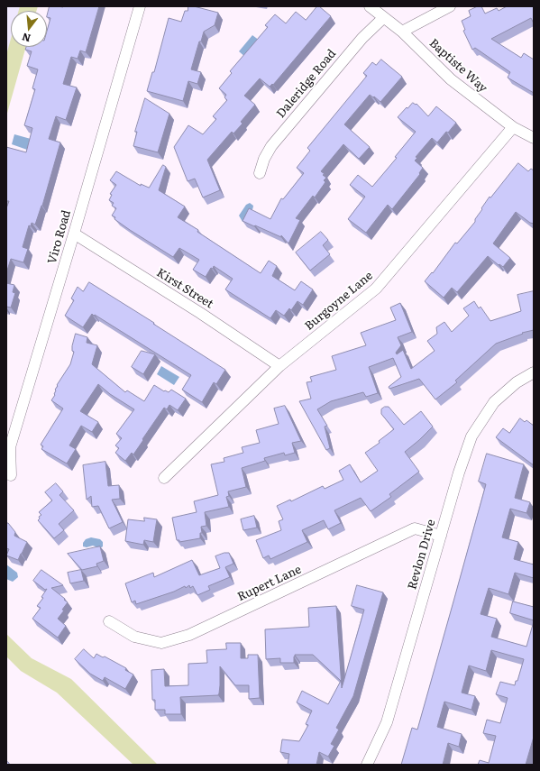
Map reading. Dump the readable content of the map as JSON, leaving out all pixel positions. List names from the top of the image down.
{
  "streets": {
    "street": [
      "Baptiste Way",
      "Daleridge Road",
      "Viro Road",
      "Kirst Street",
      "Burgoyne Lane",
      "Revlon Drive",
      "Rupert Lane"
    ]
  },
  "crossings": [
    ["Baptiste Way", "Daleridge Road"],
    ["Baptiste Way", "Burgoyne Lane"],
    ["Viro Road", "Kirst Street"],
    ["Kirst Street", "Burgoyne Lane"],
    ["Revlon Drive", "Rupert Lane"]
  ],
  "north": "bottom"
}
